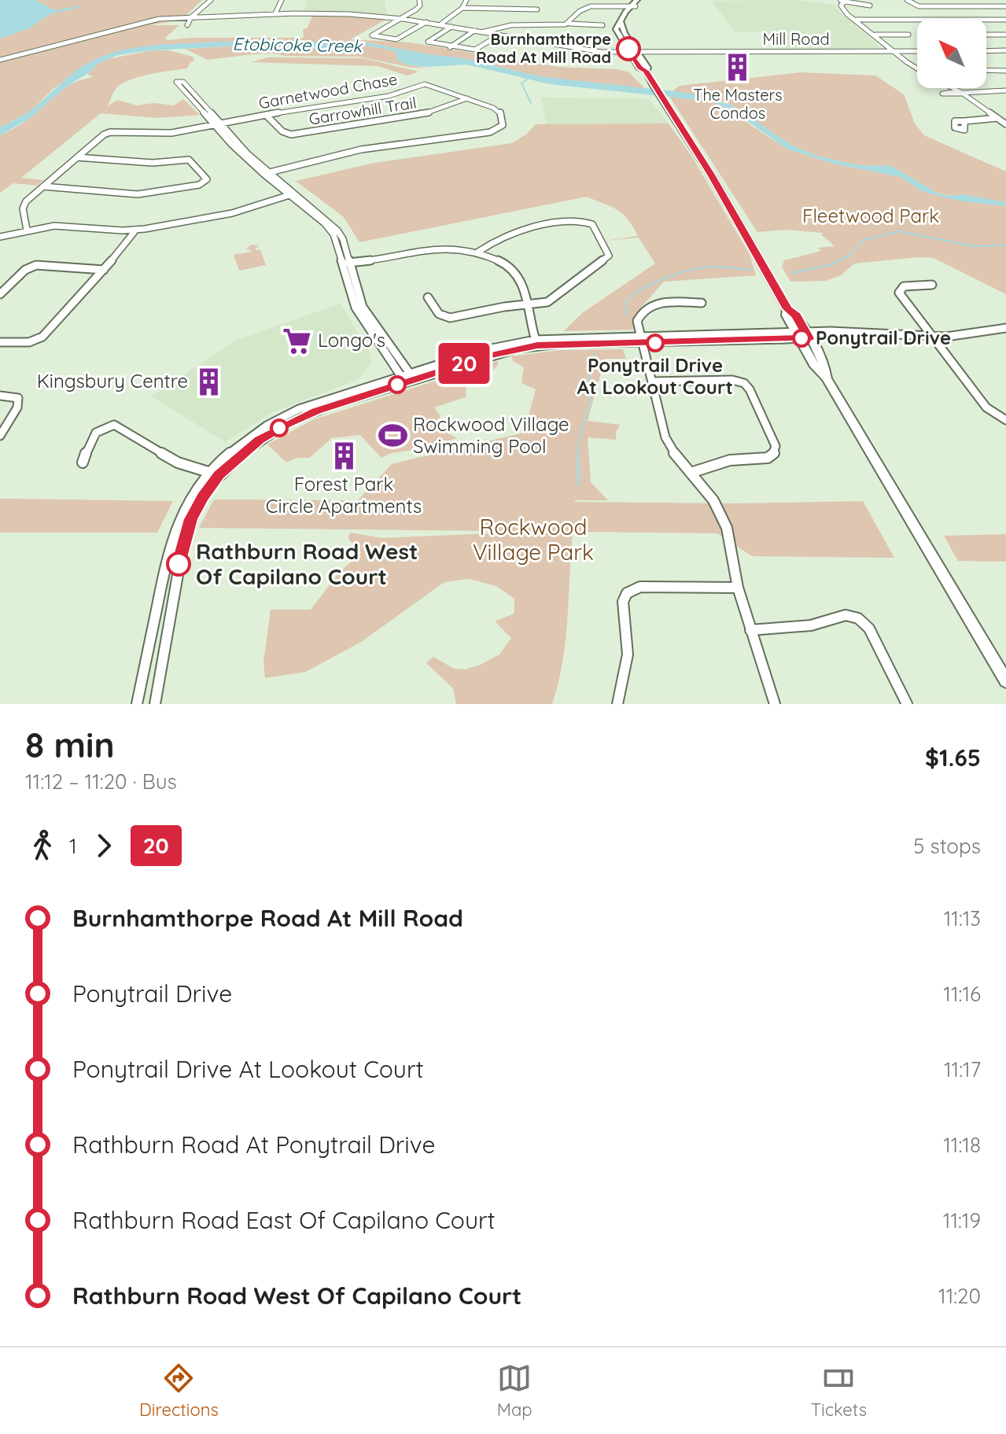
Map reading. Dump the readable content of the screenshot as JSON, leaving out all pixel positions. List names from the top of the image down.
{
  "streets": {
    "street": ["Mill Road", "Garnetwood Chase", "Garrowhill Trail"]
  },
  "crossings": [
    ["Garnetwood Chase", "Garrowhill Trail"]
  ],
  "water": ["Etobicoke Creek"],
  "parks": ["Fleetwood Park", "Rockwood Village Park"],
  "places": {
    "other": [
      "Burnhamthorpe Road At Mill Road",
      "Ponytrail Drive",
      "Ponytrail Drive At Lookout Court",
      "Rathburn Road West Of Capilano Court"
    ],
    "building": ["The Masters Condos", "Kingsbury Centre", "Forest Park Circle Apartments"],
    "supermarket": ["Longo's"],
    "sports": ["Rockwood Village Swimming Pool"]
  },
  "lines": ["bus line 20"],
  "north": "top left",
  "page": {
    "on_map": "20",
    "heading": ["8 min", "11:12 – 11:20 · Bus", "$1.65"],
    "legs": ["1", "20", "5 stops"],
    "list": [
      {
        "name": "Burnhamthorpe Road At Mill Road",
        "value": "11:13"
      },
      {
        "name": "Ponytrail Drive",
        "value": "11:16"
      },
      {
        "name": "Ponytrail Drive At Lookout Court",
        "value": "11:17"
      },
      {
        "name": "Rathburn Road At Ponytrail Drive",
        "value": "11:18"
      },
      {
        "name": "Rathburn Road East Of Capilano Court",
        "value": "11:19"
      },
      {
        "name": "Rathburn Road West Of Capilano Court",
        "value": "11:20"
      }
    ],
    "tabs": ["Directions", "Map", "Tickets"]
  }
}
